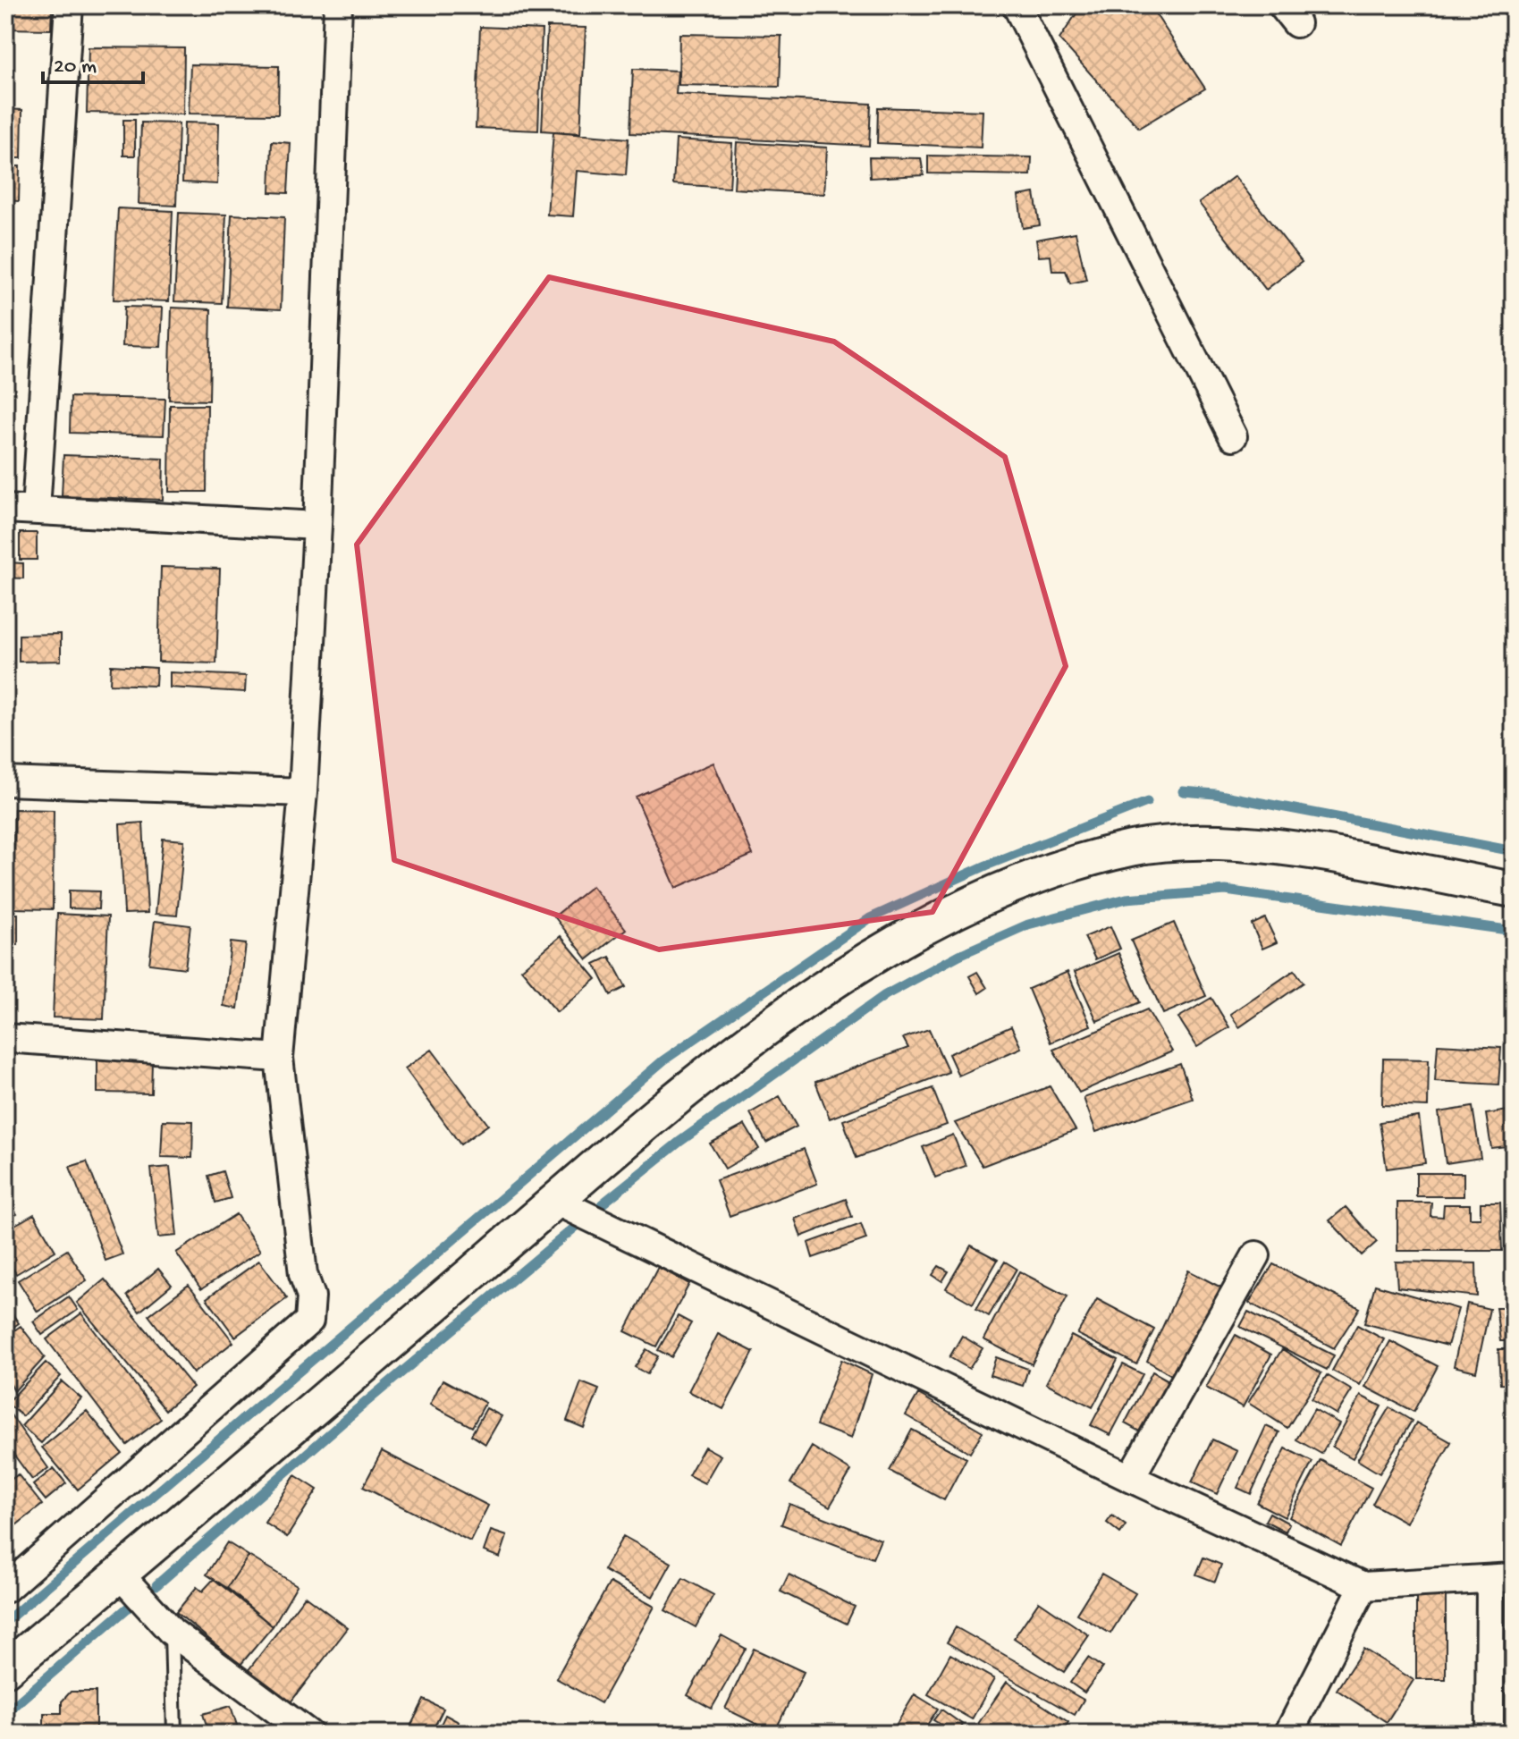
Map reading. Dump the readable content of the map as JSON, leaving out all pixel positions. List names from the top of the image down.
{
  "scale_bar": "20 m"
}
